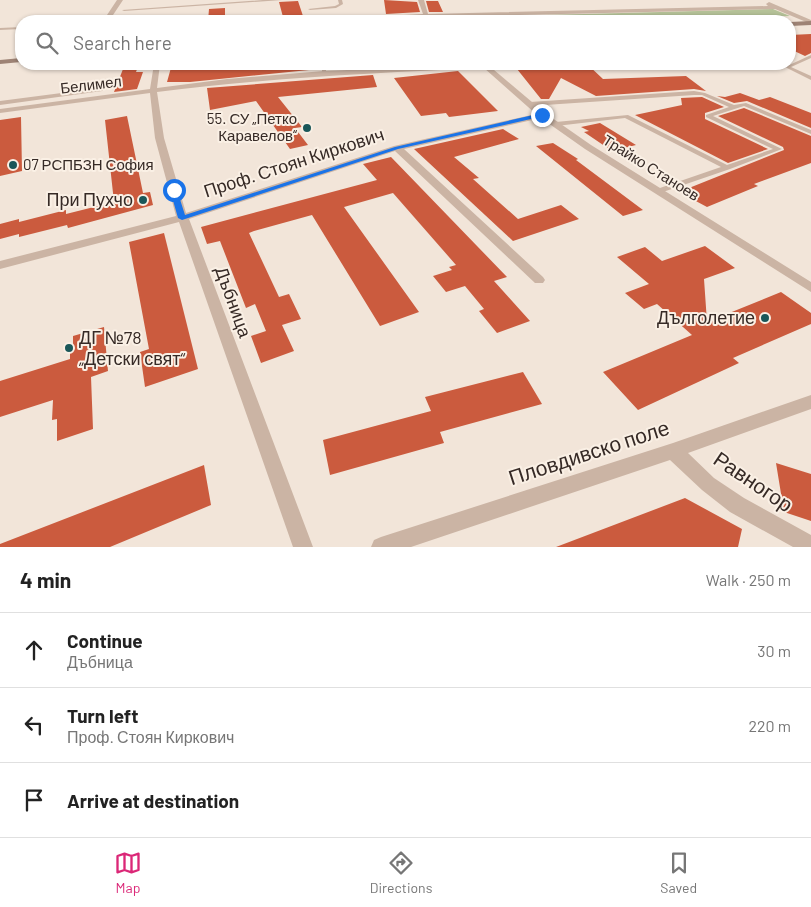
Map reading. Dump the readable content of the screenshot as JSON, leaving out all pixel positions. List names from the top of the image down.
{
  "streets": {
    "street": [
      "Белимел",
      "Проф. Стоян Киркович",
      "Трайко Станоев",
      "Дъбница",
      "Пловдивско поле",
      "Равногор"
    ]
  },
  "crossings": [
    ["Белимел", "Дъбница"],
    ["Проф. Стоян Киркович", "Трайко Станоев"],
    ["Проф. Стоян Киркович", "Дъбница"],
    ["Пловдивско поле", "Равногор"]
  ],
  "places": [
    "55. СУ „Петко Каравелов“",
    "07 РСПБЗН София",
    "При Пухчо",
    "Дълголетие",
    "ДГ №78 „Детски свят“"
  ],
  "page": {
    "search": "Search here",
    "heading": ["4 min", "Walk · 250 m"],
    "list": [
      ["Continue", "Дъбница", "30 m"],
      ["Turn left", "Проф. Стоян Киркович", "220 m"],
      "Arrive at destination"
    ],
    "nav": ["Map", "Directions", "Saved"]
  }
}
